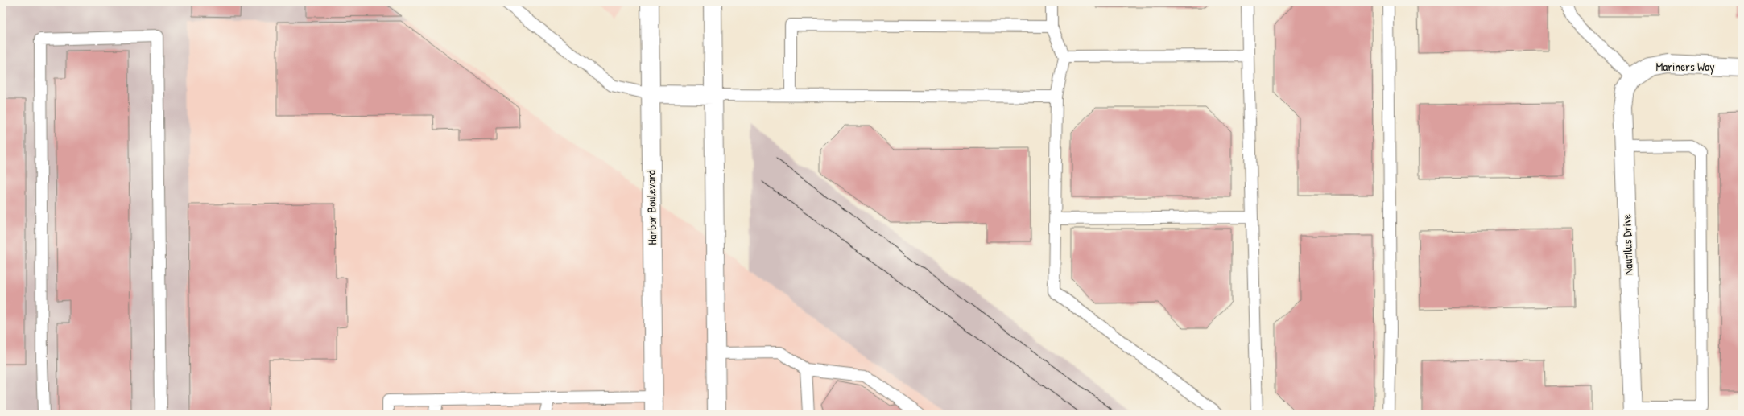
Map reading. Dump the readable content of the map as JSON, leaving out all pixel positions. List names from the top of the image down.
{
  "streets": {
    "main road": ["Mariners Way", "Harbor Boulevard", "Nautilus Drive"]
  },
  "crossings": [
    ["Mariners Way", "Nautilus Drive"]
  ]
}
